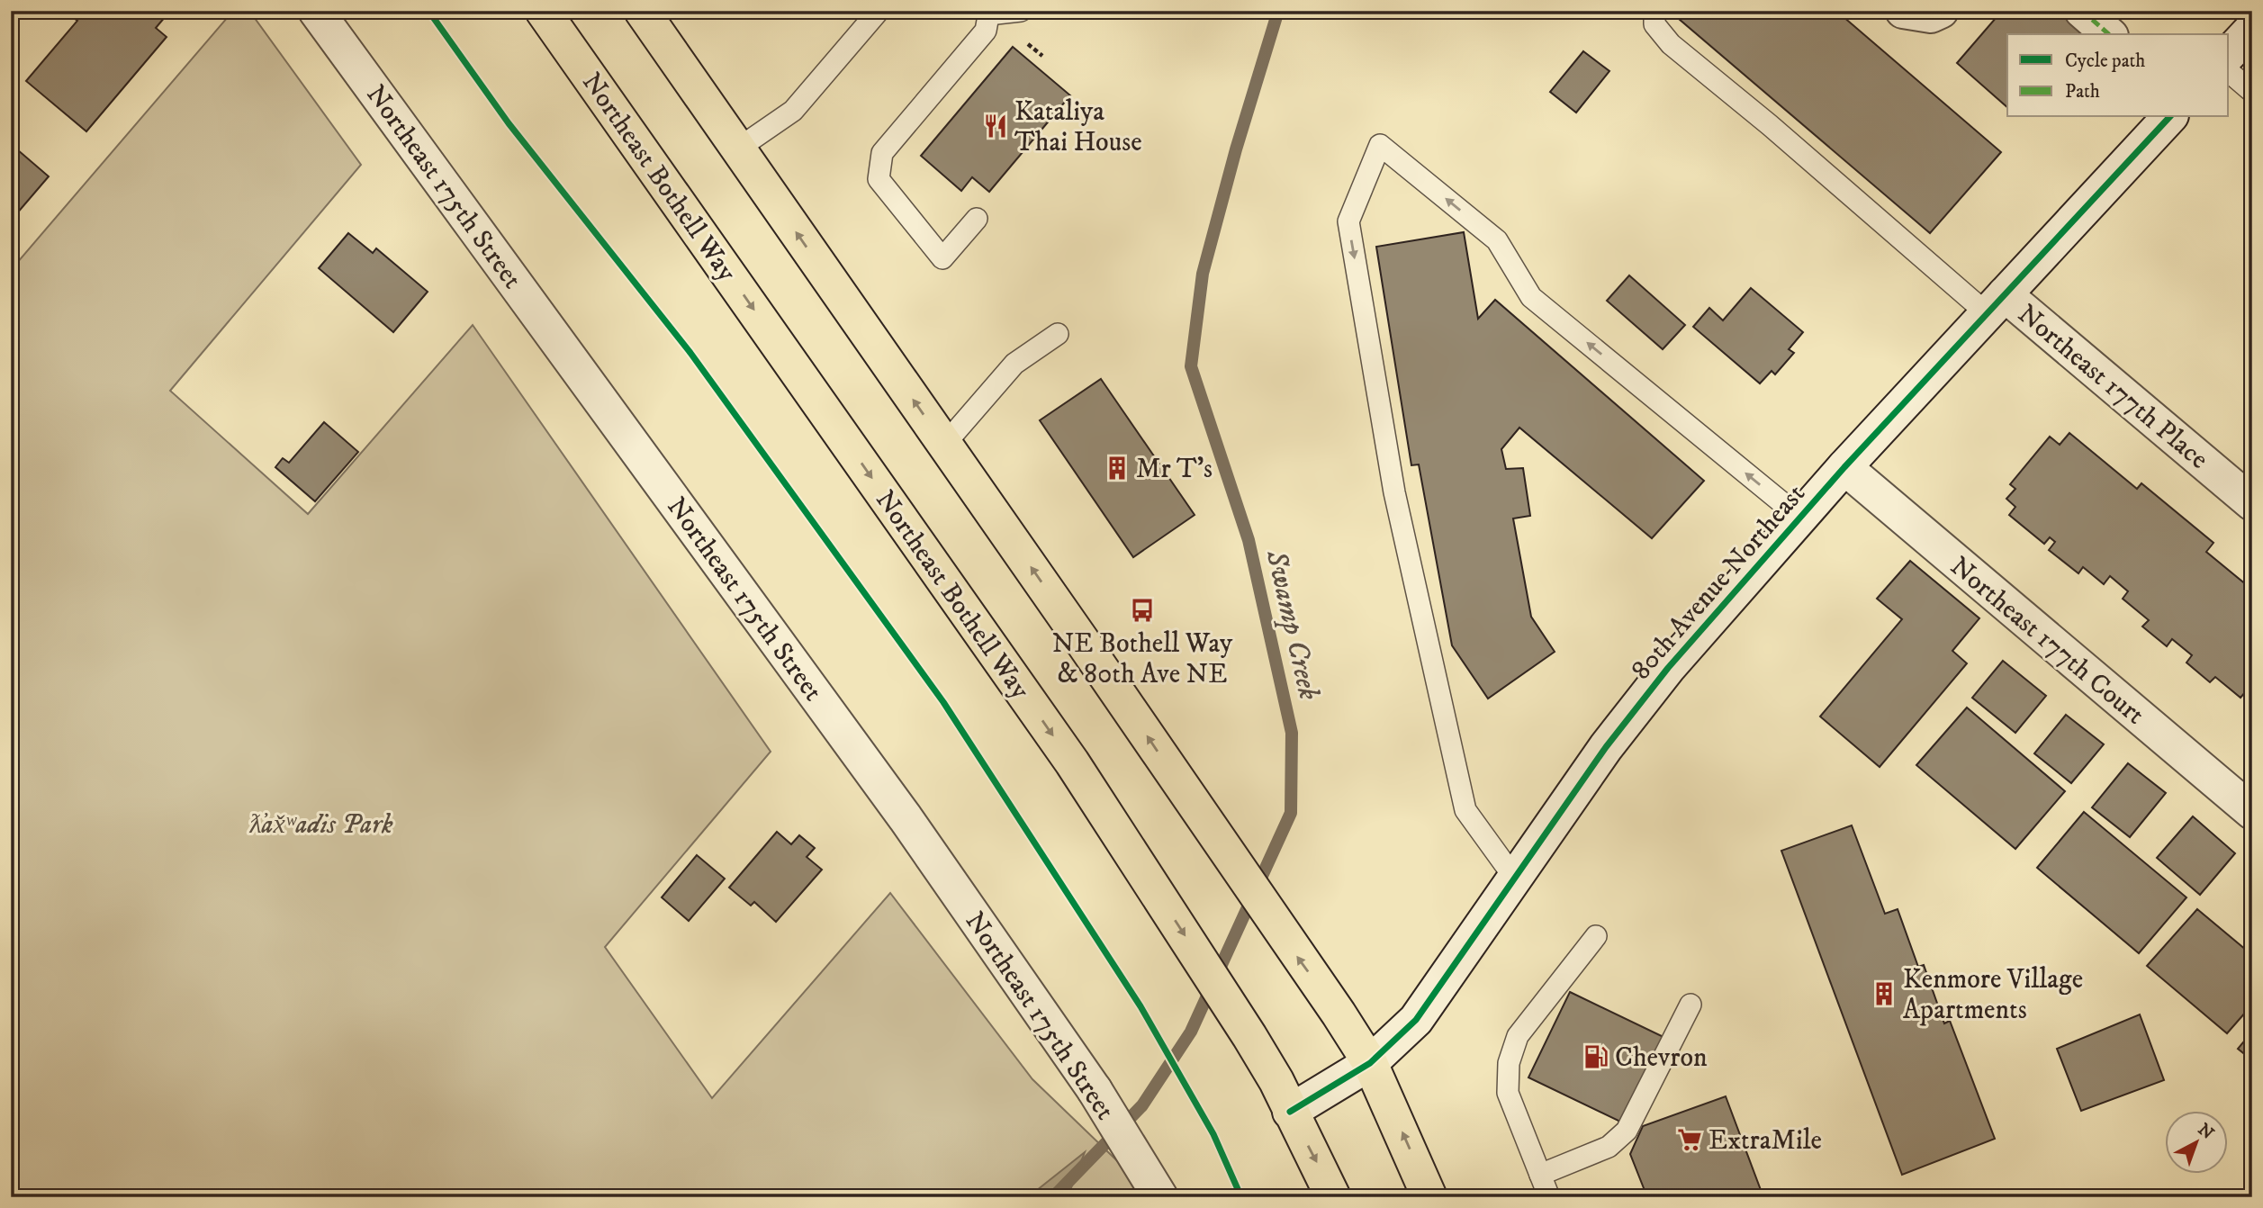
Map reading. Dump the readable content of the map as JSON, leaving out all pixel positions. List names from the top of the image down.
{
  "streets": {
    "main road": ["Northeast Bothell Way"],
    "street": [
      "Northeast 175th Street",
      "Northeast 177th Place",
      "80th Avenue Northeast",
      "Northeast 177th Court"
    ]
  },
  "crossings": [
    ["Northeast Bothell Way", "80th Avenue Northeast"],
    ["Northeast 177th Place", "80th Avenue Northeast"],
    ["80th Avenue Northeast", "Northeast 177th Court"]
  ],
  "water": ["Swamp Creek"],
  "parks": ["ƛ̕ax̌ʷadis Park"],
  "places": {
    "restaurant": ["Kataliya Thai House"],
    "building": ["Mr T's", "Kenmore Village Apartments"],
    "bus stop": ["NE Bothell Way & 80th Ave NE"],
    "fuel station": ["Chevron"],
    "supermarket": ["ExtraMile"]
  },
  "legend": ["Cycle path", "Path"],
  "north": "top right"
}
